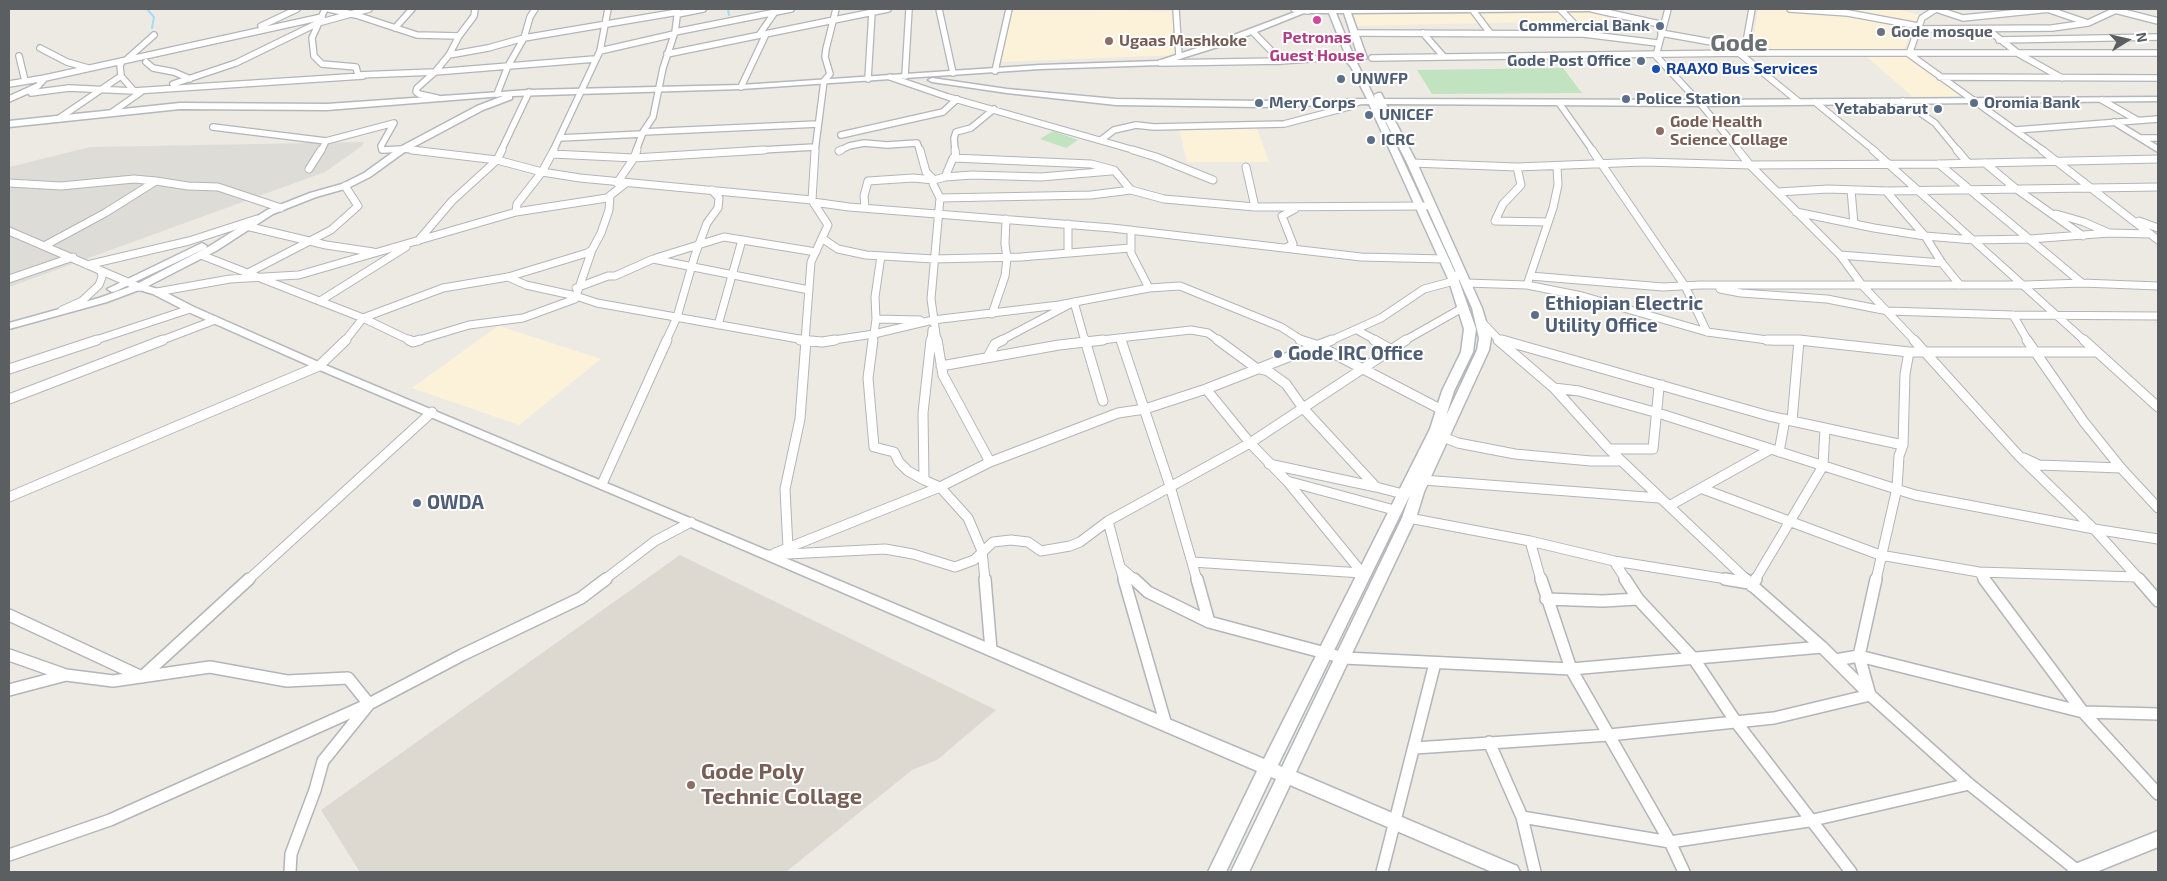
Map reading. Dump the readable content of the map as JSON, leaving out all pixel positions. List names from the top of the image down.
{
  "districts": ["Gode"],
  "places": [
    "Petronas Guest House",
    "Commercial Bank",
    "Gode mosque",
    "Ugaas Mashkoke",
    "Gode Post Office",
    "RAAXO Bus Services",
    "UNWFP",
    "Police Station",
    "Mery Corps",
    "Oromia Bank",
    "Yetababarut",
    "UNICEF",
    "Gode Health Science Collage",
    "ICRC",
    "Ethiopian Electric Utility Office",
    "Gode IRC Office",
    "OWDA",
    "Gode Poly Technic Collage"
  ],
  "north": "right"
}
